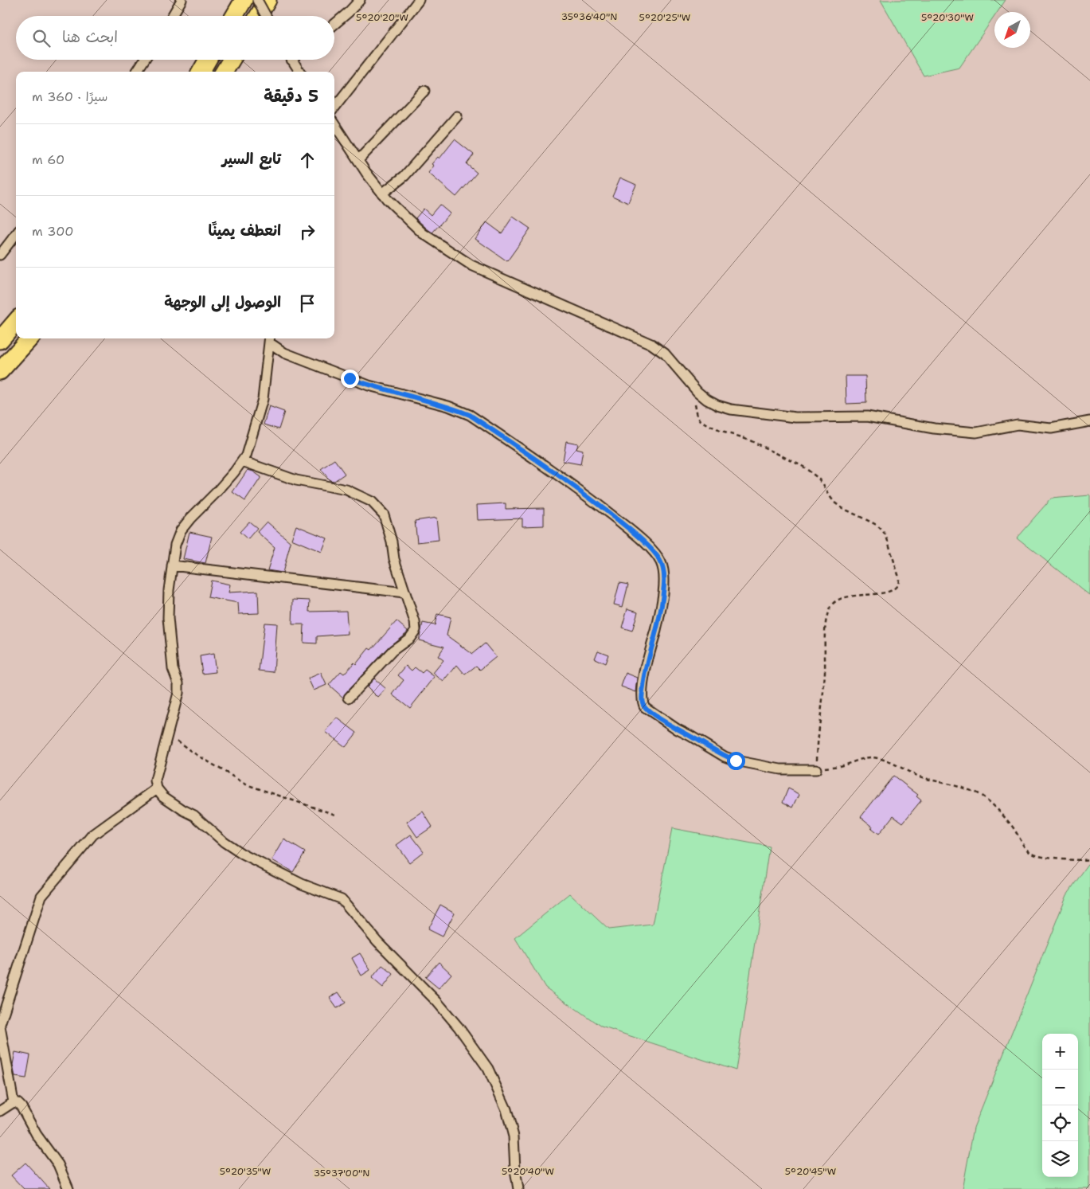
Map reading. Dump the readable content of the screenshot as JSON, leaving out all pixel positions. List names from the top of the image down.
{
  "north": "bottom left",
  "page": {
    "search": "ابحث هنا",
    "heading": ["5 دقيقة", "سيرًا · 360 m"],
    "list": [
      ["تابع السير", "60 m"],
      ["انعطف يمينًا", "300 m"],
      "الوصول إلى الوجهة"
    ],
    "map_buttons": ["+", "−"]
  },
  "coordinates": [
    "35°36'40\"N",
    "5°20'20\"W",
    "5°20'25\"W",
    "5°20'30\"W",
    "5°20'35\"W",
    "5°20'40\"W",
    "5°20'45\"W",
    "35°37'00\"N"
  ]
}
